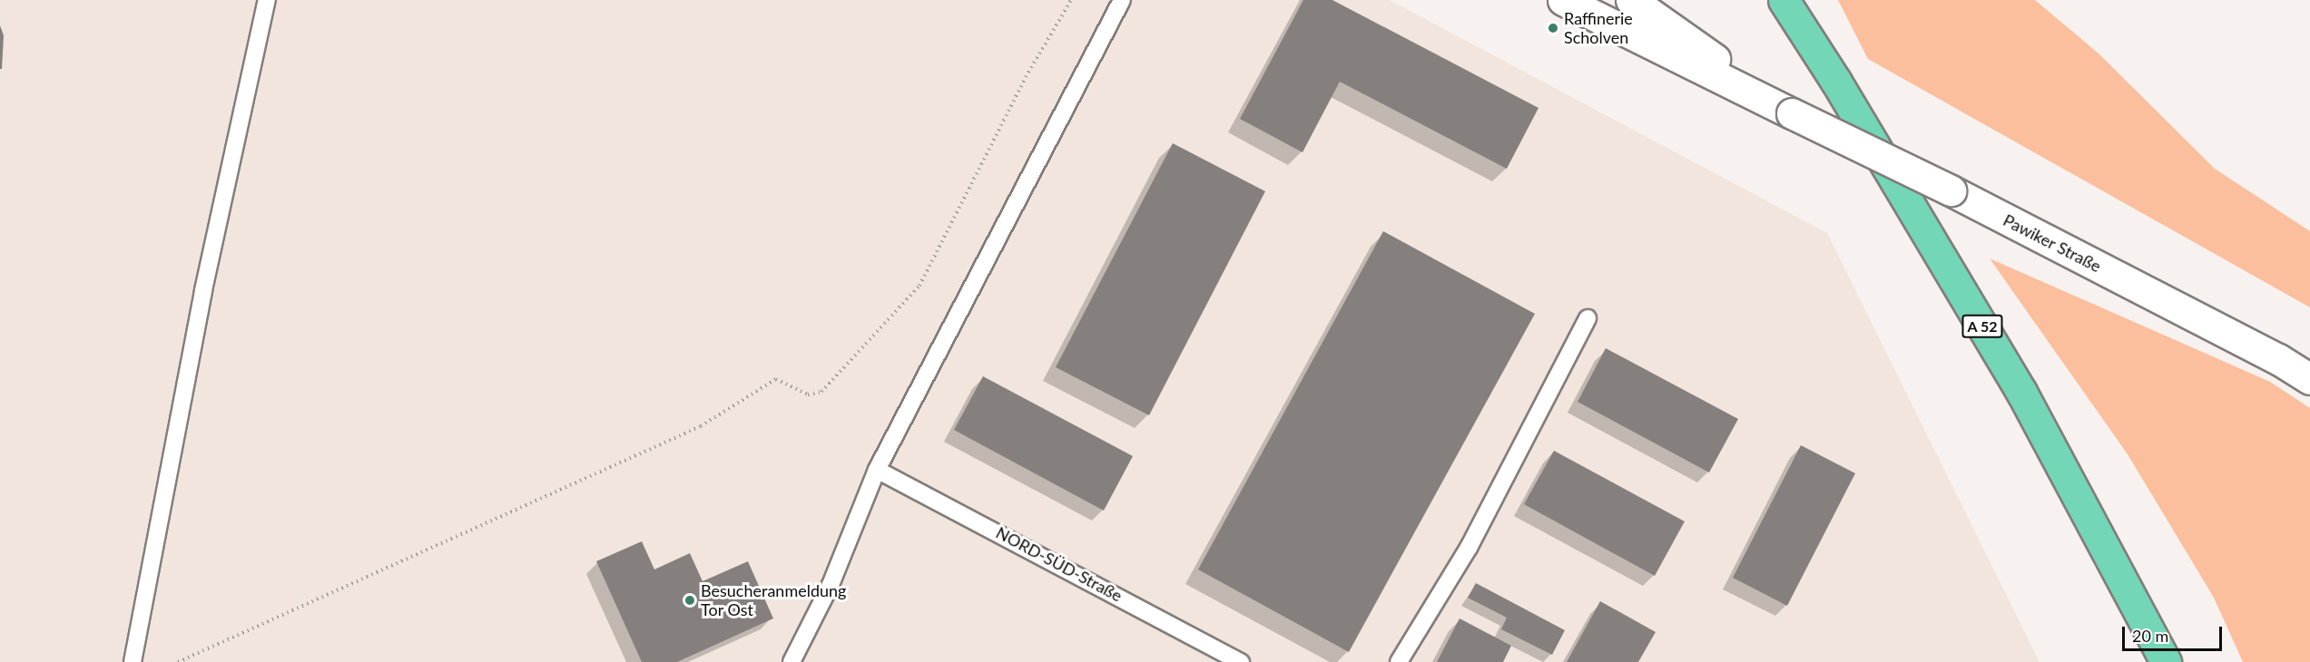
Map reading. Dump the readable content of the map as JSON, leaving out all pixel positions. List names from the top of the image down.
{
  "streets": {
    "highway": ["A 52"],
    "street": ["Pawiker Straße"],
    "lane": ["NORD-SÜD-Straße"]
  },
  "places": ["Raffinerie Scholven", "Besucheranmeldung Tor Ost"],
  "scale_bar": "20 m"
}
